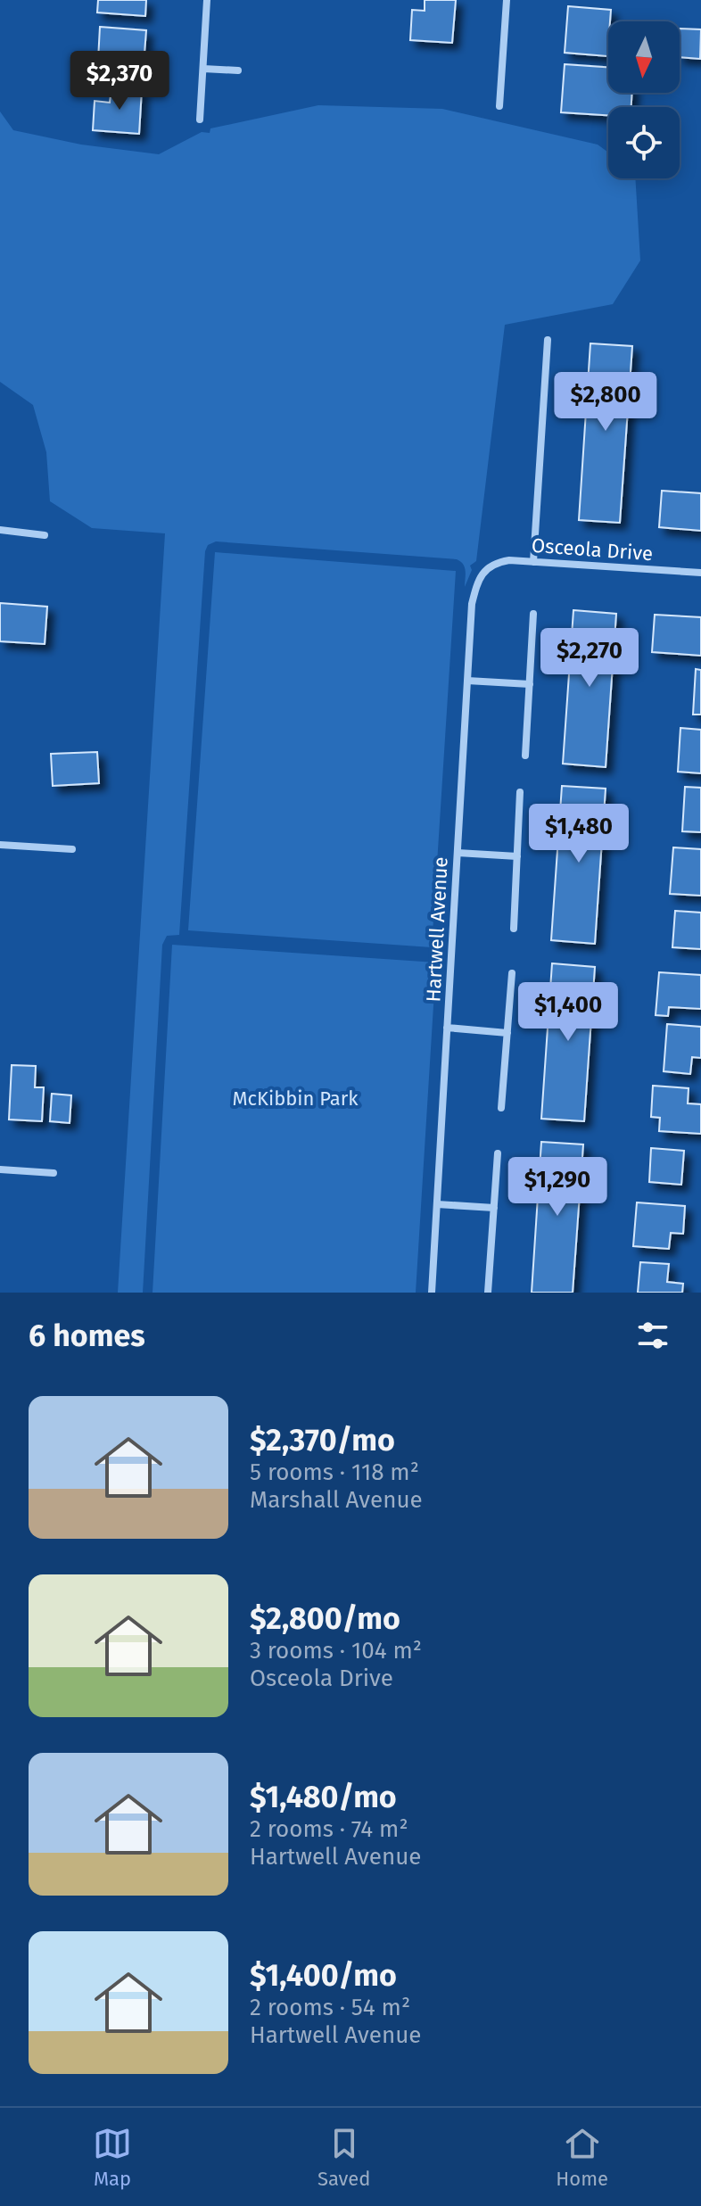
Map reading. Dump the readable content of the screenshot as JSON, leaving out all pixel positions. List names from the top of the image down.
{
  "streets": {
    "street": ["Osceola Drive", "Hartwell Avenue"]
  },
  "crossings": [
    ["Osceola Drive", "Hartwell Avenue"]
  ],
  "parks": ["McKibbin Park"],
  "north": "bottom",
  "page": {
    "price": [
      "$2,370",
      "$2,800",
      "$2,270",
      "$1,480",
      "$1,400",
      "$1,290"
    ],
    "heading": "6 homes",
    "list": [
      {
        "name": "$2,370/mo",
        "note": "5 rooms · 118 m² · Marshall Avenue"
      },
      {
        "name": "$2,800/mo",
        "note": "3 rooms · 104 m² · Osceola Drive"
      },
      {
        "name": "$1,480/mo",
        "note": "2 rooms · 74 m² · Hartwell Avenue"
      },
      {
        "name": "$1,400/mo",
        "note": "2 rooms · 54 m² · Hartwell Avenue"
      }
    ],
    "tabs": ["Map", "Saved", "Home"]
  }
}
